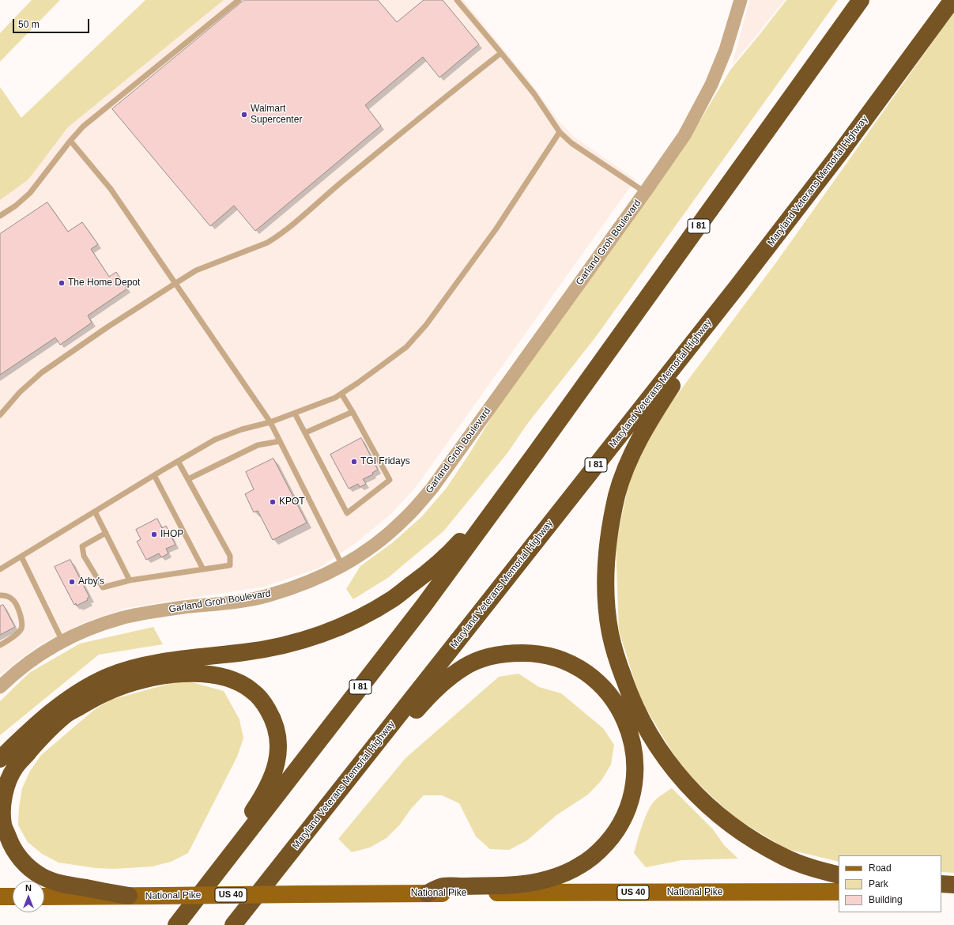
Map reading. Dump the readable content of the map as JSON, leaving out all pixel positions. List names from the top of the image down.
{
  "streets": {
    "highway": ["Maryland Veterans Memorial Highway", "I 81"],
    "main road": ["US 40", "National Pike"],
    "street": ["Garland Groh Boulevard"]
  },
  "places": [
    "Walmart Supercenter",
    "The Home Depot",
    "TGI Fridays",
    "KPOT",
    "IHOP",
    "Arby's"
  ],
  "legend": ["Road", "Park", "Building"],
  "scale_bar": "50 m",
  "north": "top"
}
